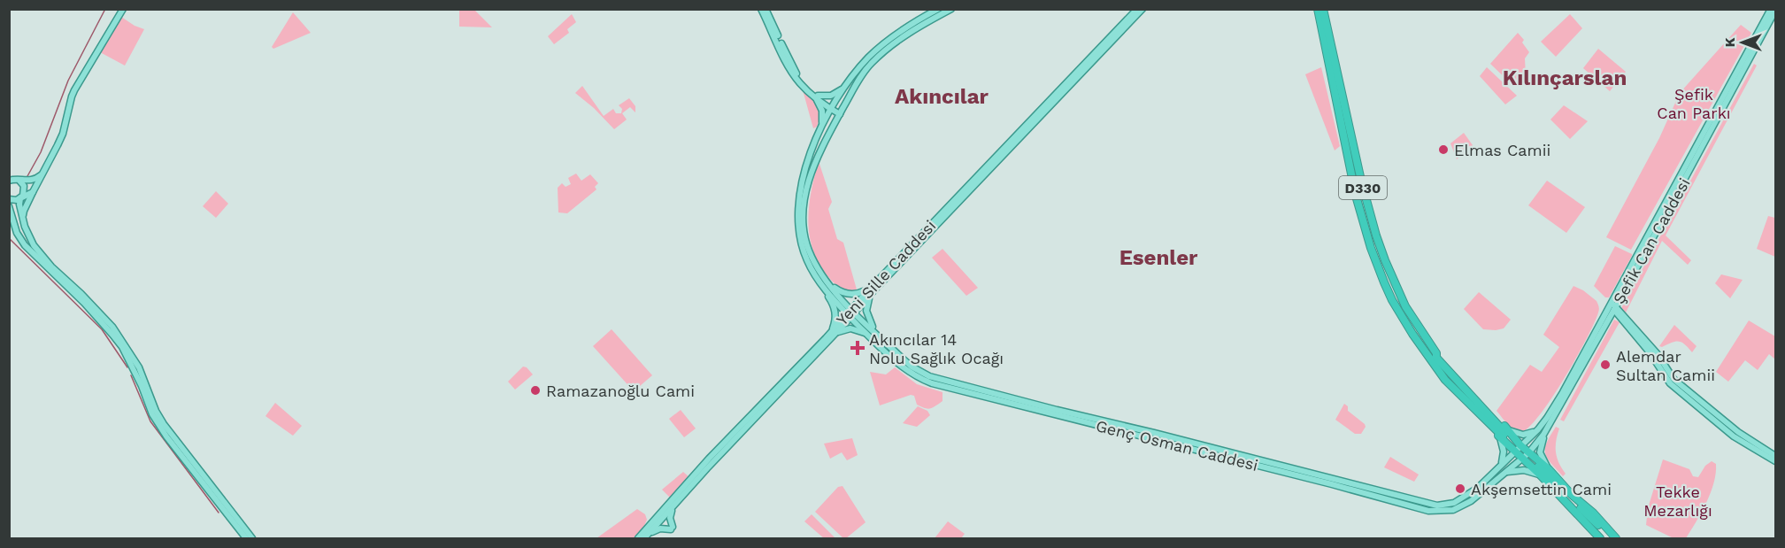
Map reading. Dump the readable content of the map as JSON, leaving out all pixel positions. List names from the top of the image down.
{
  "streets": {
    "highway": ["D330"],
    "main road": ["Şefik Can Caddesi", "Yeni Sille Caddesi", "Genç Osman Caddesi"]
  },
  "crossings": [
    ["Şefik Can Caddesi", "Genç Osman Caddesi"],
    ["Yeni Sille Caddesi", "Genç Osman Caddesi"]
  ],
  "districts": ["Kılınçarslan", "Akıncılar", "Esenler"],
  "parks": ["Şefik Can Parkı", "Tekke Mezarlığı"],
  "places": {
    "other": [
      "Elmas Camii",
      "Alemdar Sultan Camii",
      "Ramazanoğlu Cami",
      "Akşemsettin Cami"
    ],
    "health": ["Akıncılar 14 Nolu Sağlık Ocağı"]
  },
  "north": "left"
}
